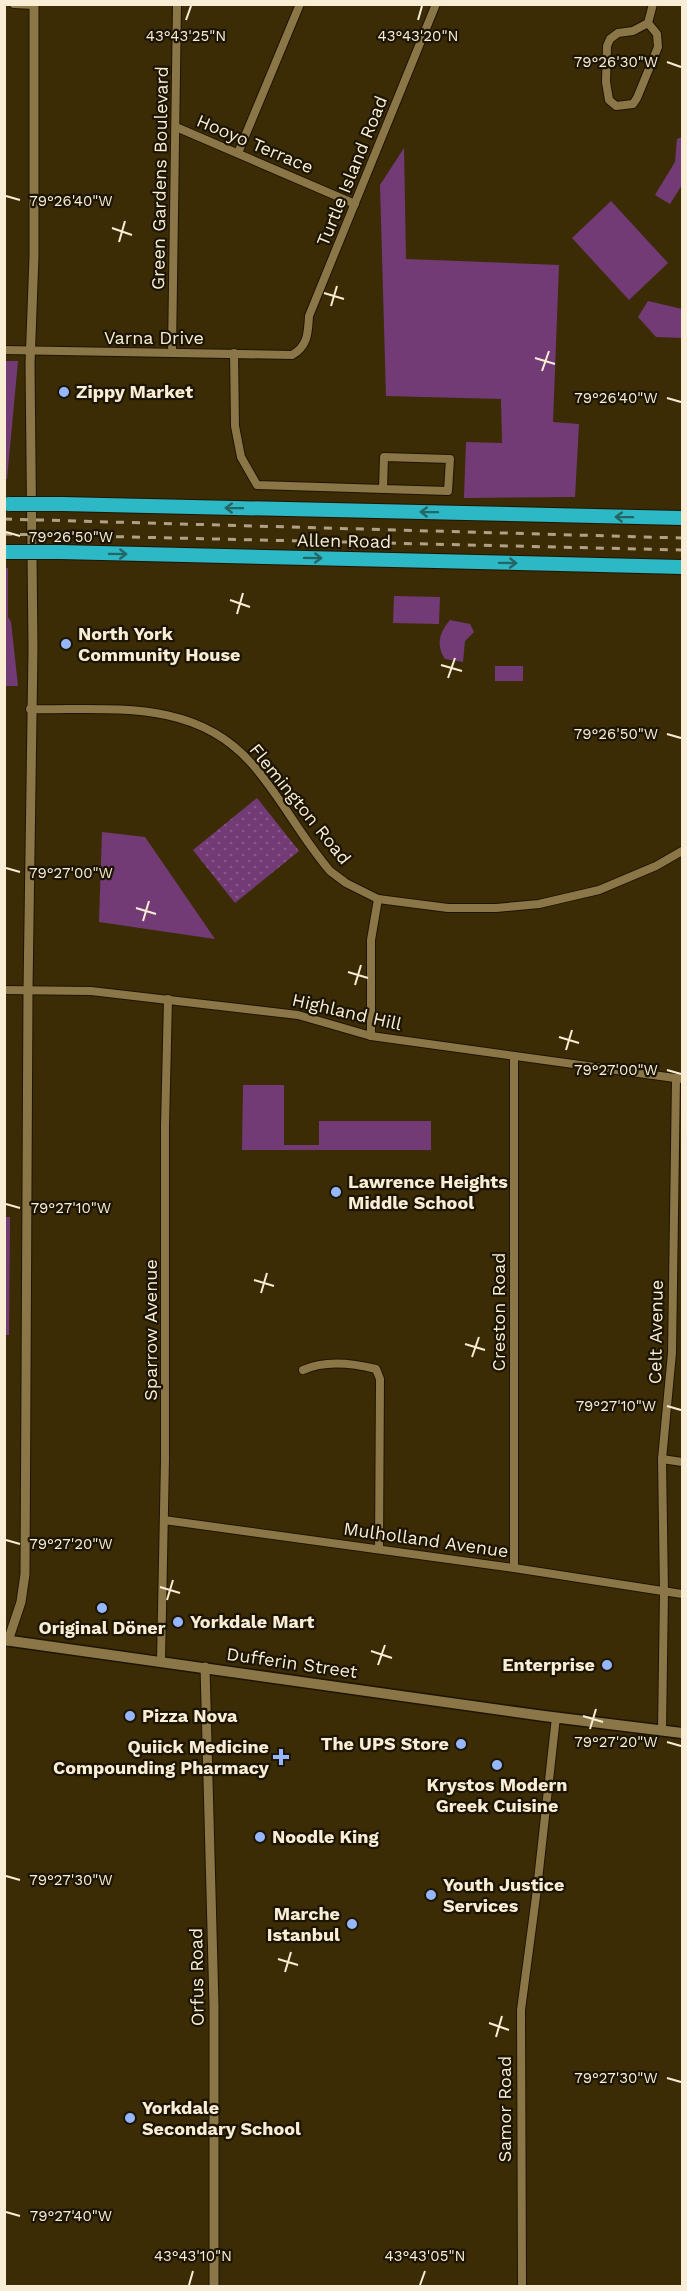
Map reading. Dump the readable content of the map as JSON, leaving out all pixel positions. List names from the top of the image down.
{
  "streets": {
    "highway": ["Allen Road"],
    "main road": ["Dufferin Street"],
    "street": [
      "Hooyo Terrace",
      "Turtle Island Road",
      "Green Gardens Boulevard",
      "Varna Drive",
      "Flemington Road",
      "Highland Hill",
      "Creston Road",
      "Sparrow Avenue",
      "Celt Avenue",
      "Mulholland Avenue",
      "Orfus Road",
      "Samor Road"
    ]
  },
  "crossings": [
    ["Hooyo Terrace", "Turtle Island Road"],
    ["Hooyo Terrace", "Green Gardens Boulevard"],
    ["Turtle Island Road", "Varna Drive"],
    ["Green Gardens Boulevard", "Varna Drive"],
    ["Highland Hill", "Creston Road"],
    ["Highland Hill", "Sparrow Avenue"],
    ["Highland Hill", "Celt Avenue"],
    ["Creston Road", "Mulholland Avenue"],
    ["Sparrow Avenue", "Mulholland Avenue"],
    ["Sparrow Avenue", "Dufferin Street"],
    ["Celt Avenue", "Mulholland Avenue"],
    ["Celt Avenue", "Dufferin Street"],
    ["Dufferin Street", "Orfus Road"],
    ["Dufferin Street", "Samor Road"]
  ],
  "places": {
    "other": [
      "Zippy Market",
      "North York Community House",
      "Lawrence Heights Middle School",
      "Original Döner",
      "Yorkdale Mart",
      "Enterprise",
      "Pizza Nova",
      "The UPS Store",
      "Krystos Modern Greek Cuisine",
      "Noodle King",
      "Youth Justice Services",
      "Marche Istanbul",
      "Yorkdale Secondary School"
    ],
    "health": ["Quiick Medicine Compounding Pharmacy"]
  },
  "coordinates": [
    "43°43'25\"N",
    "43°43'20\"N",
    "79°26'30\"W",
    "79°26'40\"W",
    "79°26'50\"W",
    "79°27'00\"W",
    "79°27'10\"W",
    "79°27'20\"W",
    "79°27'30\"W",
    "79°27'40\"W",
    "43°43'10\"N",
    "43°43'05\"N"
  ]
}
